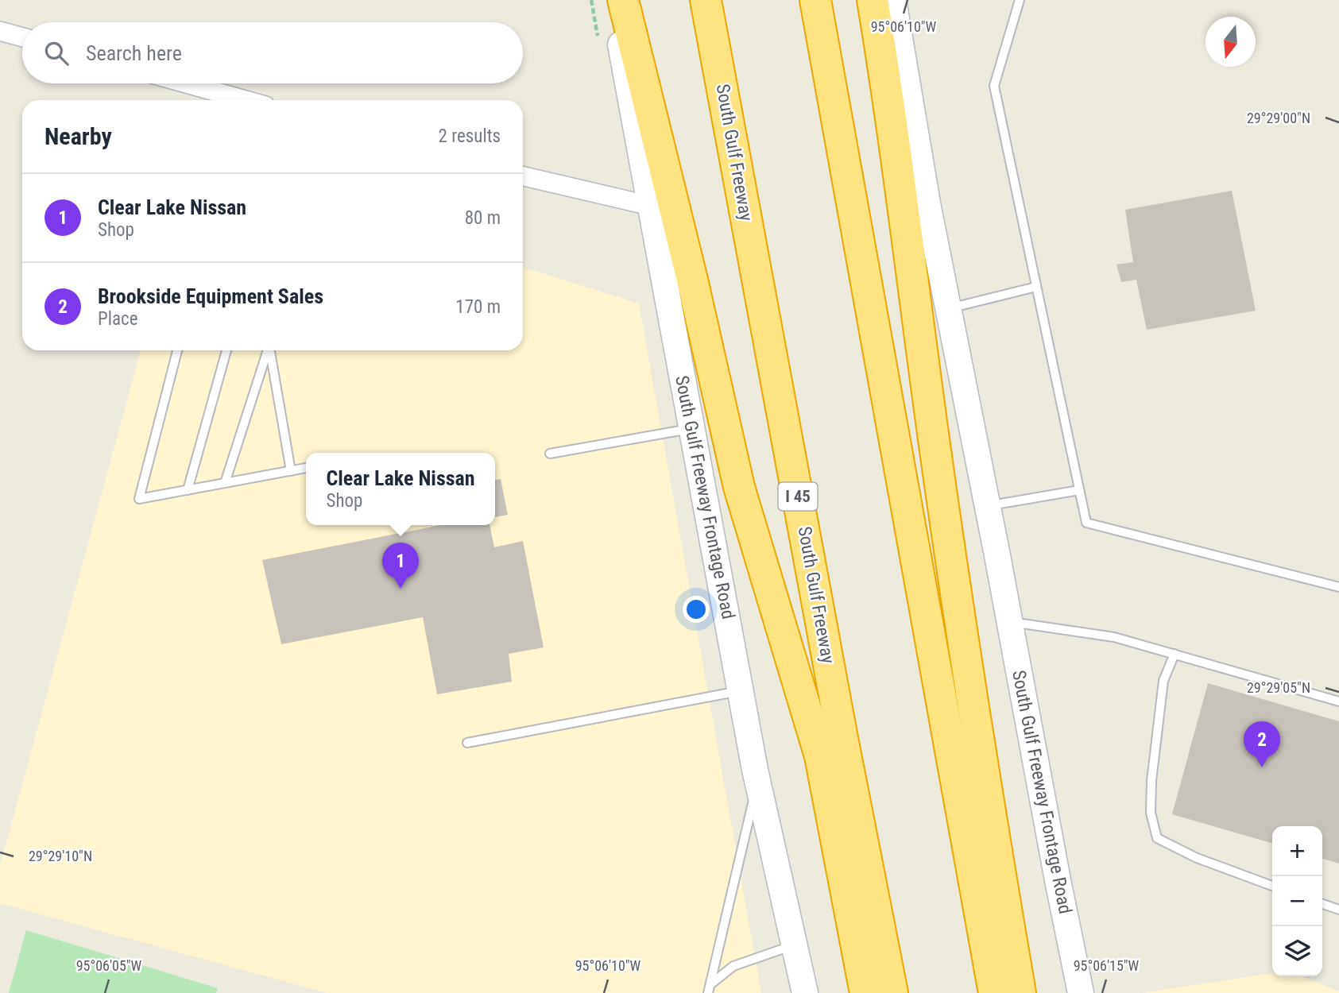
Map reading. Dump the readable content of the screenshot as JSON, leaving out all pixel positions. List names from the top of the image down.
{
  "streets": {
    "highway": ["South Gulf Freeway", "I 45"],
    "main road": ["South Gulf Freeway Frontage Road"]
  },
  "north": "bottom",
  "page": {
    "search": "Search here",
    "heading": ["Nearby", "2 results"],
    "list": [
      {
        "mark": "1",
        "name": "Clear Lake Nissan",
        "note": "Shop",
        "value": "80 m"
      },
      {
        "mark": "2",
        "name": "Brookside Equipment Sales",
        "note": "Place",
        "value": "170 m"
      }
    ],
    "popup": ["Clear Lake Nissan", "Shop"],
    "pins": ["1", "2"],
    "map_buttons": ["+", "−"]
  },
  "coordinates": [
    "95°06'10\"W",
    "29°29'00\"N",
    "29°29'05\"N",
    "29°29'10\"N",
    "95°06'05\"W",
    "95°06'15\"W"
  ]
}
